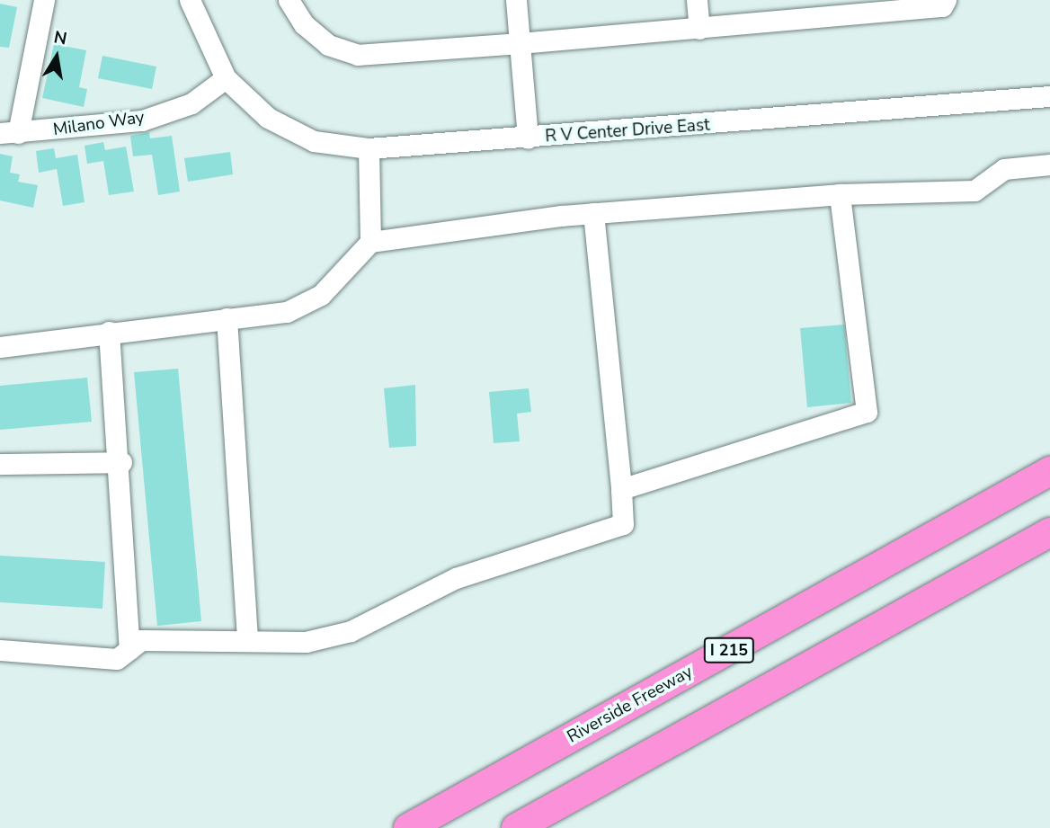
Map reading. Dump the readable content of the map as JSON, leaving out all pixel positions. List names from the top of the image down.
{
  "streets": {
    "highway": ["I 215", "Riverside Freeway"],
    "street": ["Milano Way", "R V Center Drive East"]
  },
  "crossings": [
    ["Milano Way", "R V Center Drive East"]
  ],
  "north": "top"
}
